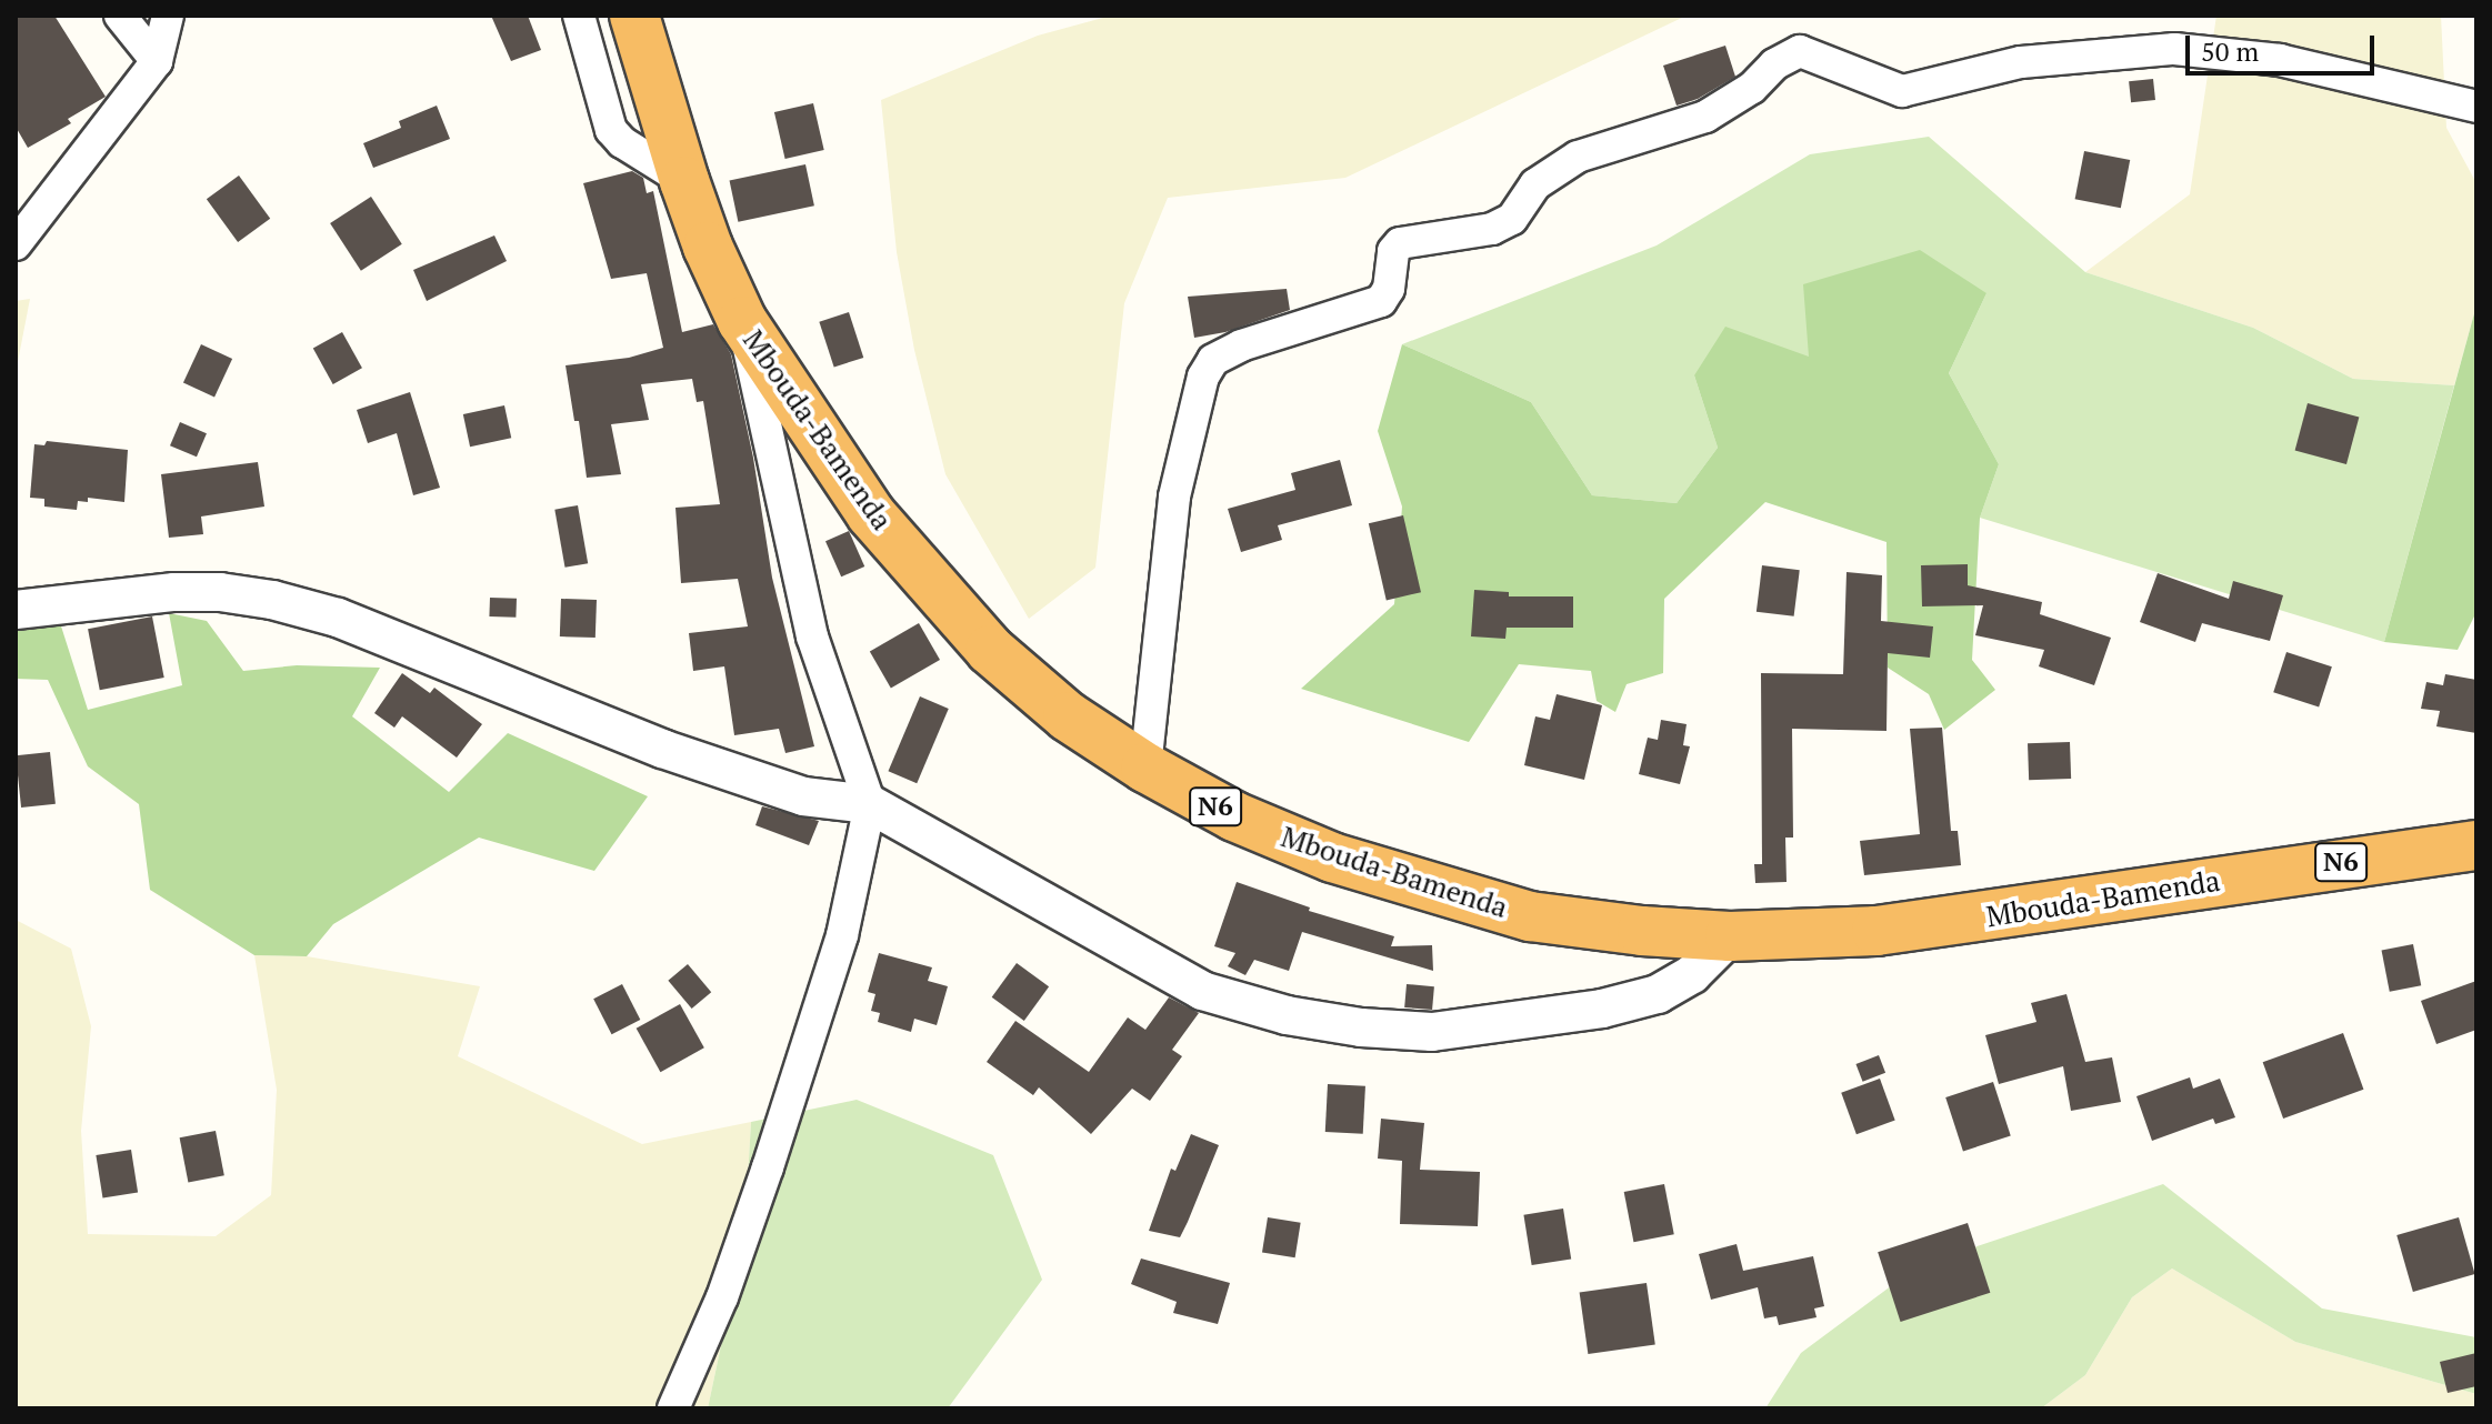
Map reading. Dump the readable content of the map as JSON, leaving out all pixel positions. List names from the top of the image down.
{
  "streets": {
    "highway": ["Mbouda-Bamenda", "N6"]
  },
  "scale_bar": "50 m"
}
